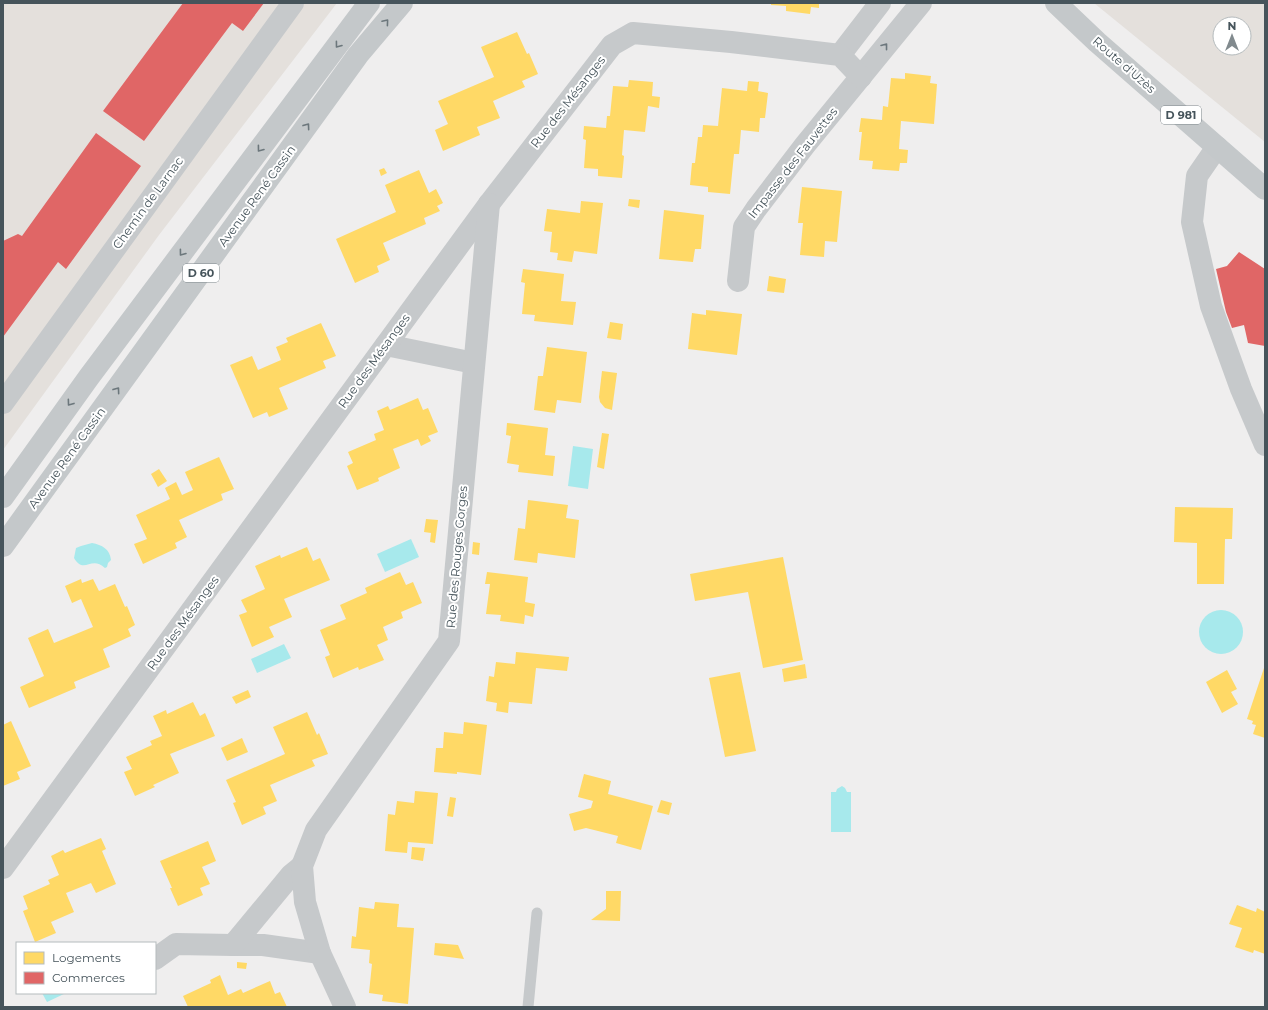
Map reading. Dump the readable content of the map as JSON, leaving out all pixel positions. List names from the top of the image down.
{
  "streets": {
    "main road": [
      "Route d'Uzès",
      "D 981",
      "Avenue René Cassin",
      "D 60"
    ],
    "street": [
      "Rue des Mésanges",
      "Impasse des Fauvettes",
      "Chemin de Larnac",
      "Rue des Rouges Gorges"
    ]
  },
  "crossings": [
    ["Rue des Mésanges", "Rue des Rouges Gorges"]
  ],
  "legend": ["Logements", "Commerces"],
  "north": "top"
}
